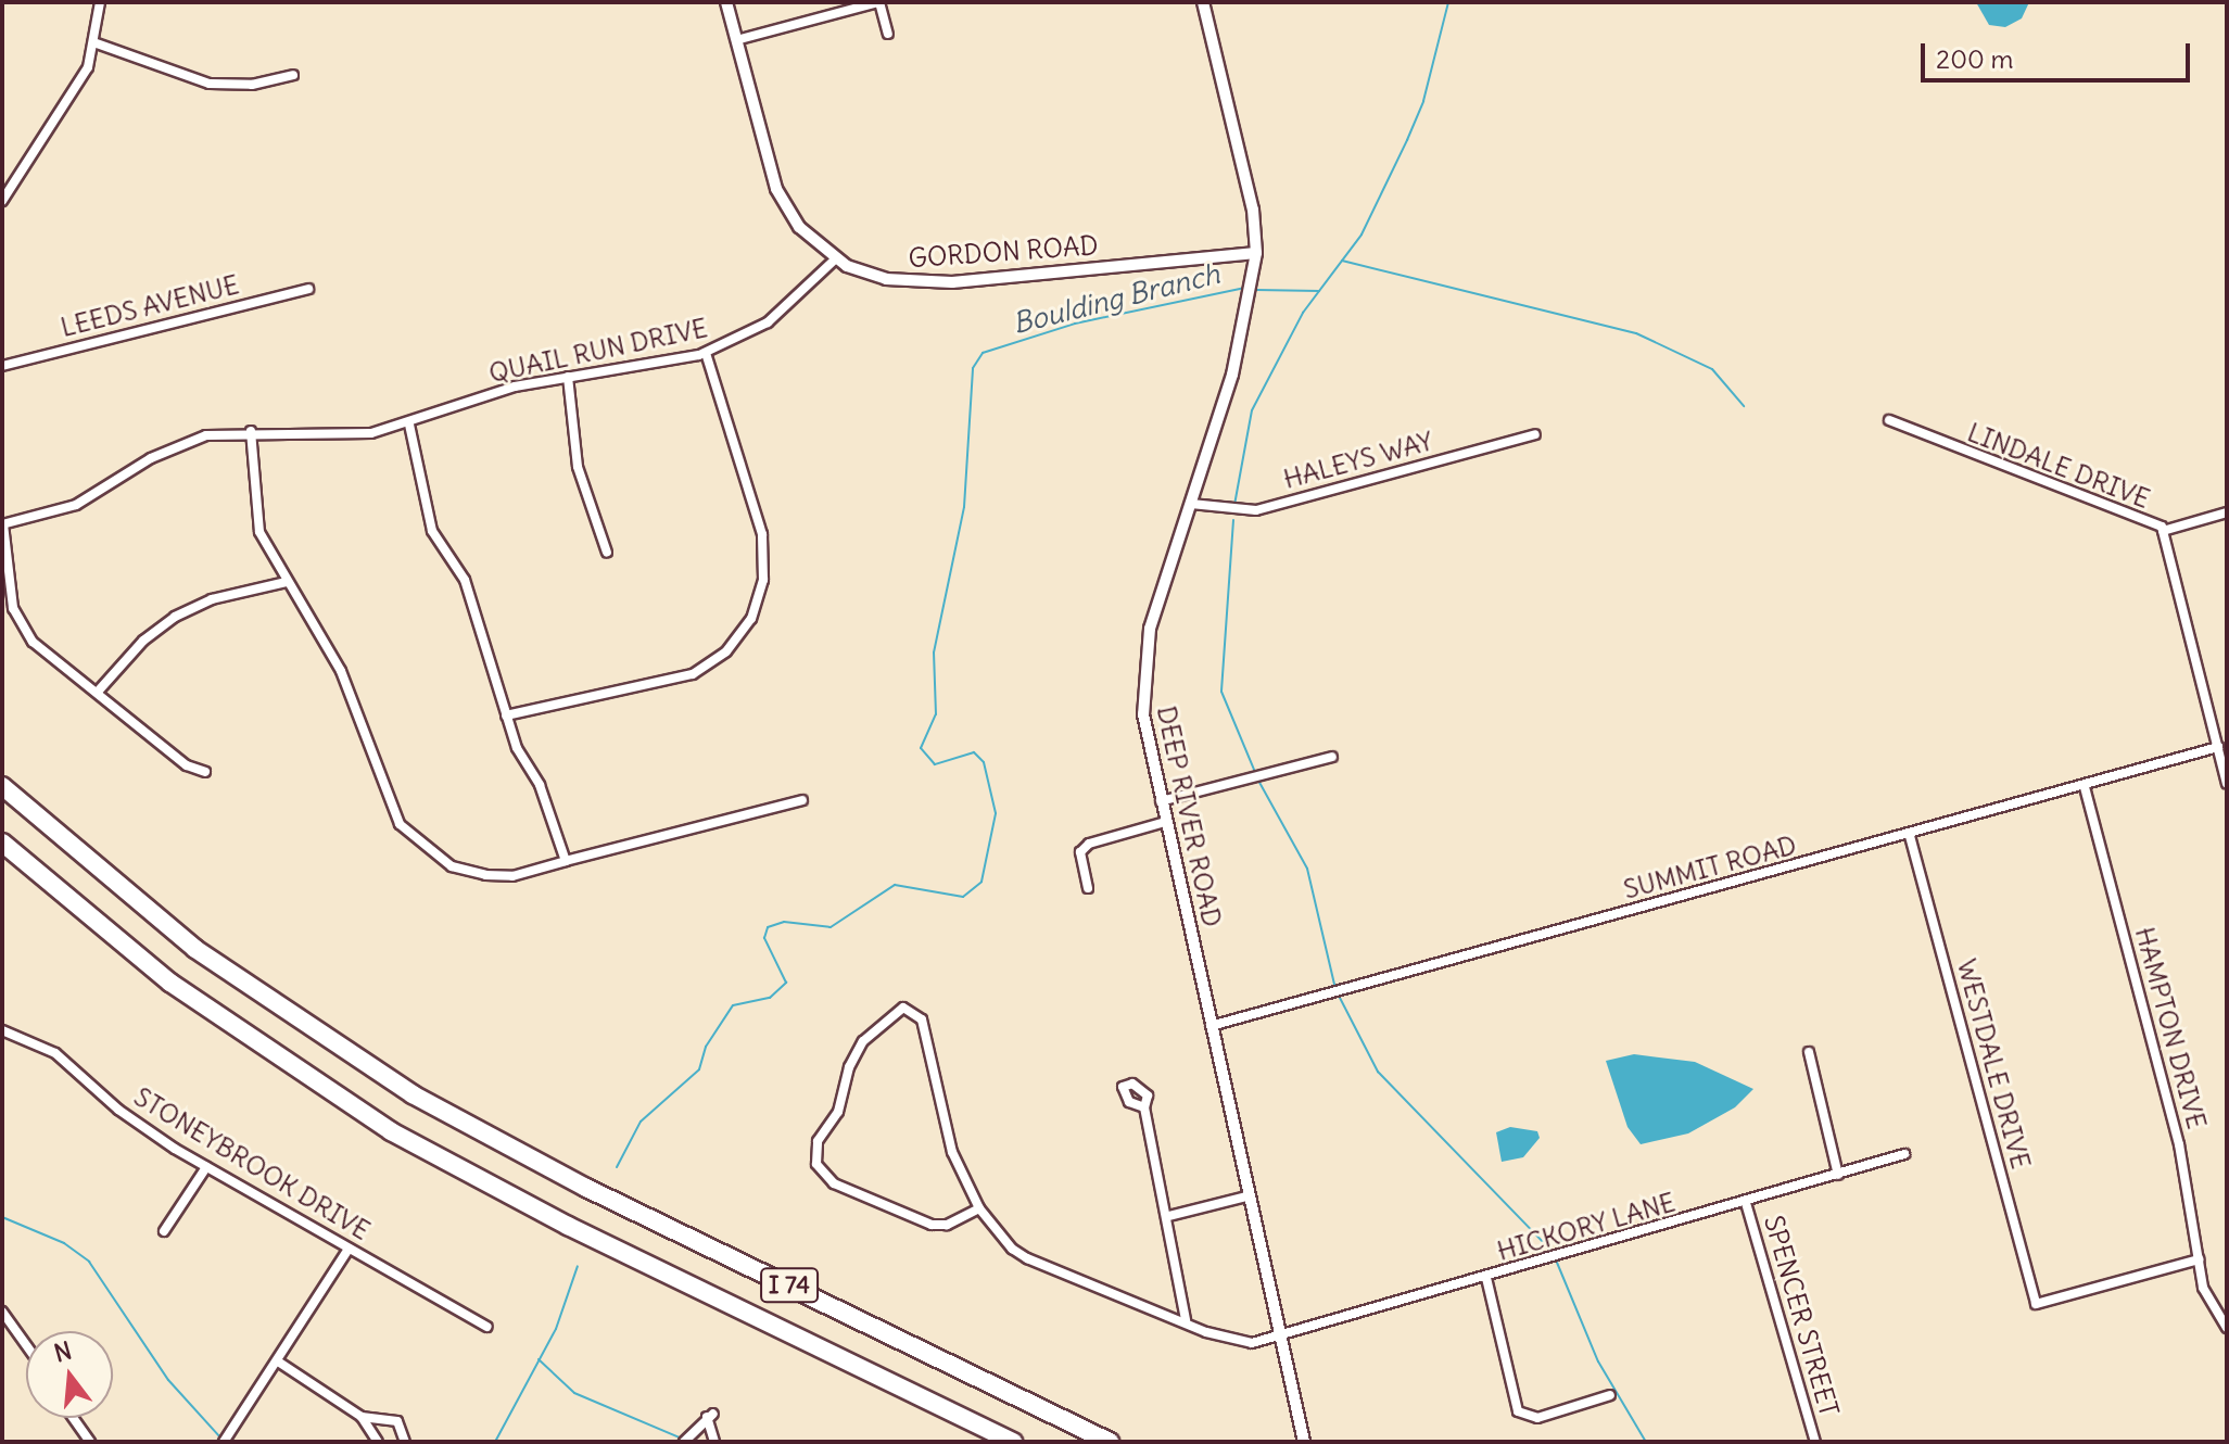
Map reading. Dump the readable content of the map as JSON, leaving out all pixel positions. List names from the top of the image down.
{
  "streets": {
    "highway": ["I 74"],
    "street": [
      "GORDON ROAD",
      "LEEDS AVENUE",
      "QUAIL RUN DRIVE",
      "HALEYS WAY",
      "LINDALE DRIVE",
      "DEEP RIVER ROAD",
      "SUMMIT ROAD",
      "HAMPTON DRIVE",
      "WESTDALE DRIVE",
      "STONEYBROOK DRIVE",
      "HICKORY LANE",
      "SPENCER STREET"
    ]
  },
  "crossings": [
    ["GORDON ROAD", "QUAIL RUN DRIVE"],
    ["GORDON ROAD", "DEEP RIVER ROAD"],
    ["HALEYS WAY", "DEEP RIVER ROAD"],
    ["LINDALE DRIVE", "SUMMIT ROAD"],
    ["DEEP RIVER ROAD", "SUMMIT ROAD"],
    ["DEEP RIVER ROAD", "HICKORY LANE"],
    ["SUMMIT ROAD", "HAMPTON DRIVE"],
    ["SUMMIT ROAD", "WESTDALE DRIVE"],
    ["HAMPTON DRIVE", "WESTDALE DRIVE"],
    ["HICKORY LANE", "SPENCER STREET"]
  ],
  "water": ["Boulding Branch"],
  "scale_bar": "200 m",
  "north": "top"
}
